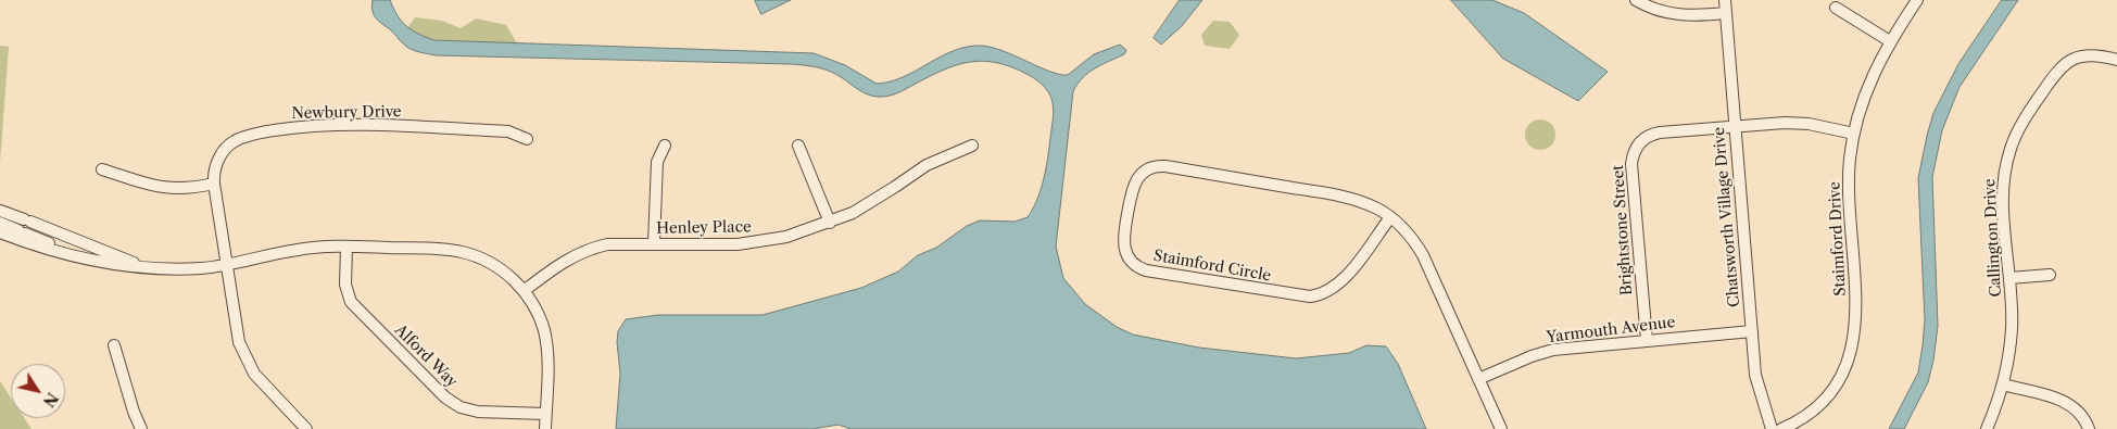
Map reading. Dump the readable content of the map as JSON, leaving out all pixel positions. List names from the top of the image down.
{
  "streets": {
    "street": [
      "Newbury Drive",
      "Chatsworth Village Drive",
      "Henley Place",
      "Brightstone Street",
      "Callington Drive",
      "Staimford Drive",
      "Staimford Circle",
      "Yarmouth Avenue",
      "Alford Way"
    ]
  },
  "crossings": [
    ["Chatsworth Village Drive", "Brightstone Street"],
    ["Chatsworth Village Drive", "Yarmouth Avenue"],
    ["Brightstone Street", "Staimford Drive"],
    ["Brightstone Street", "Yarmouth Avenue"]
  ],
  "north": "bottom right"
}
